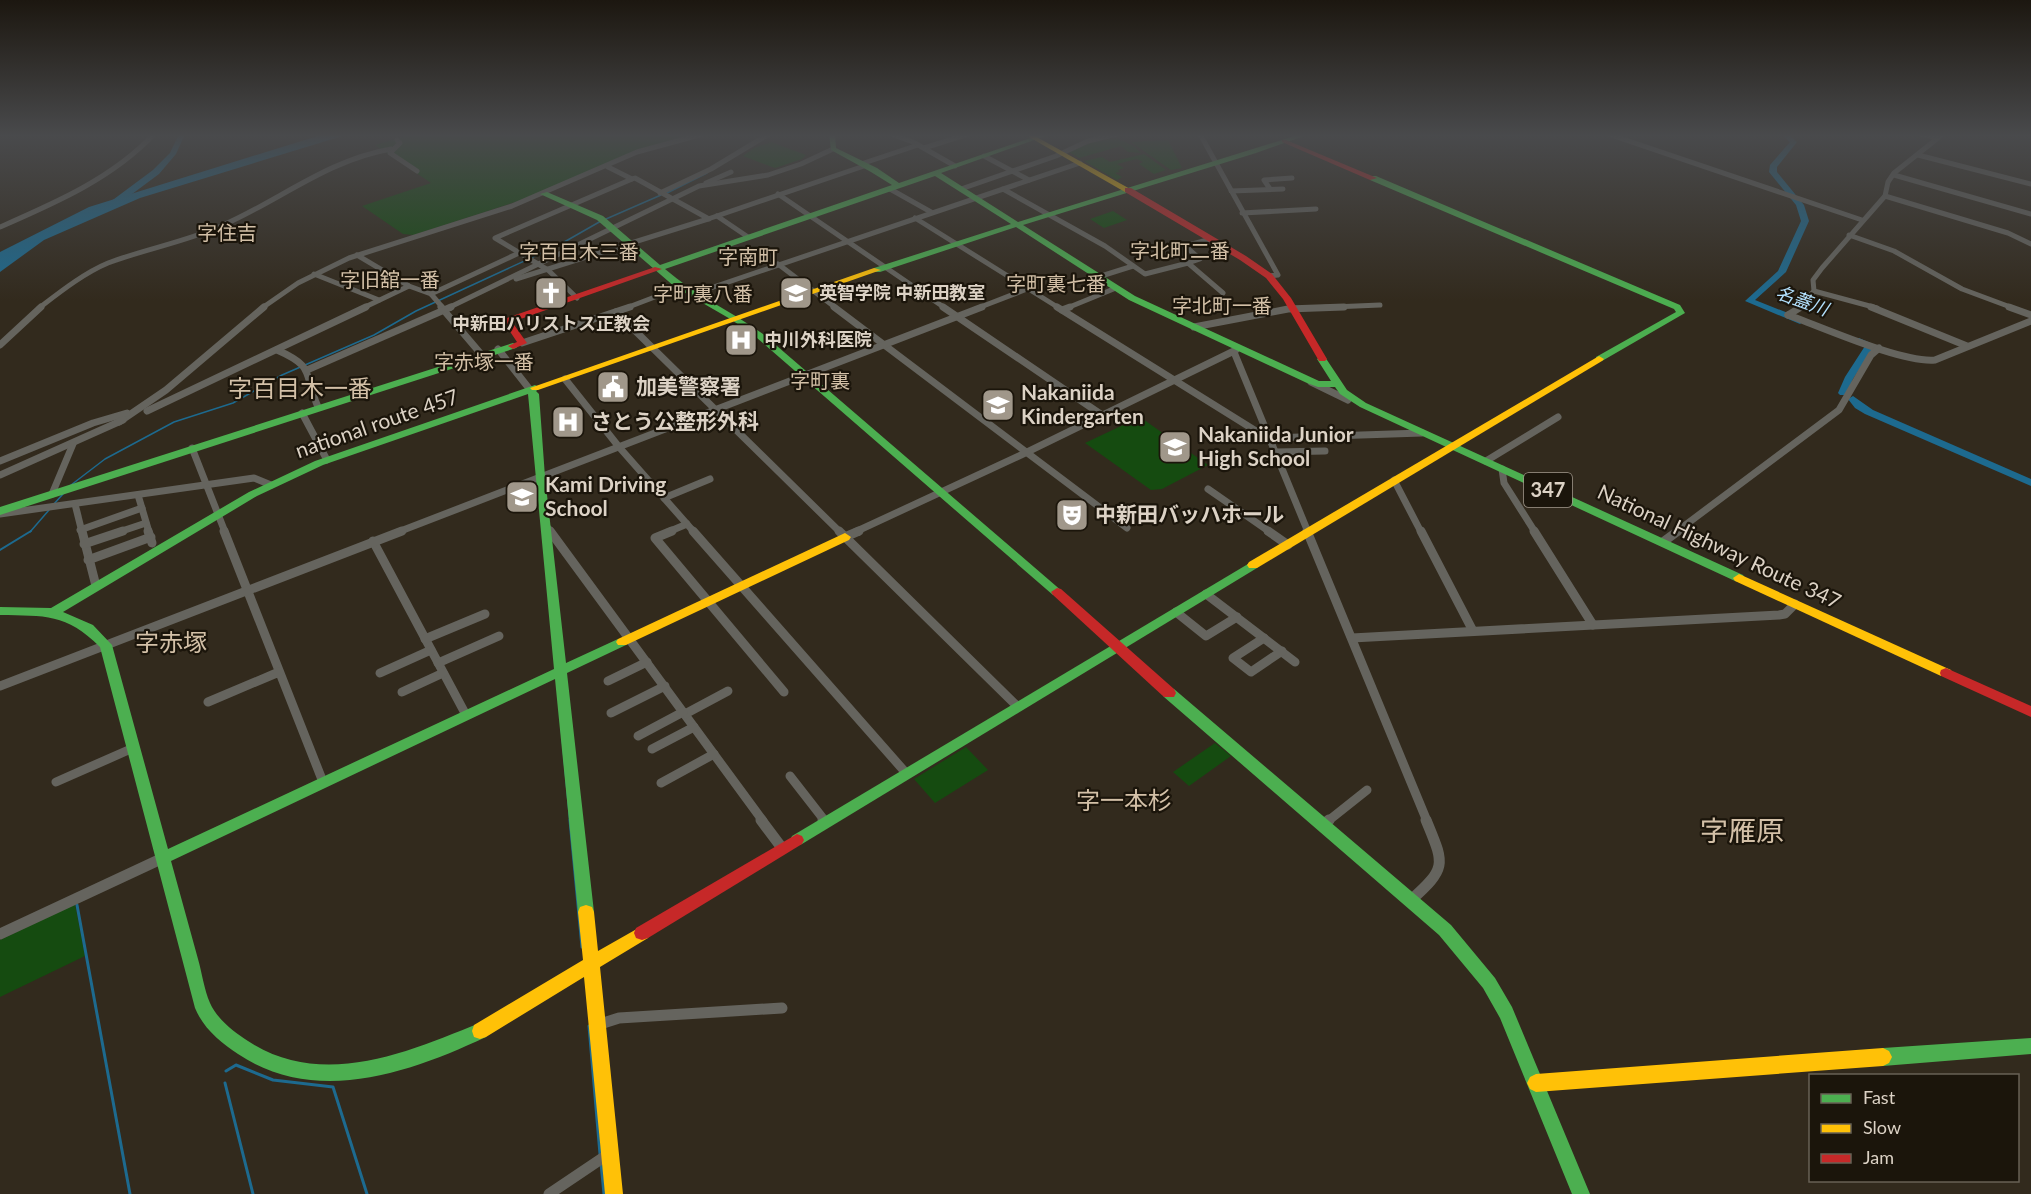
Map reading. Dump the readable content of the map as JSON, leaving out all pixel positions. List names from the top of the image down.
{
  "streets": {
    "main road": ["national route 457", "347", "National Highway Route 347"]
  },
  "crossings": [
    ["national route 457", "National Highway Route 347"]
  ],
  "districts": [
    "字住吉",
    "字北町二番",
    "字百目木三番",
    "字南町",
    "字旧舘一番",
    "字町裏七番",
    "字町裏八番",
    "字北町一番",
    "字赤塚一番",
    "字町裏",
    "字百目木一番",
    "字赤塚",
    "字一本杉",
    "字雁原"
  ],
  "water": ["名蓋川"],
  "places": {
    "church": ["中新田ハリストス正教会"],
    "school or university": [
      "英智学院 中新田教室",
      "Nakaniida Kindergarten",
      "Nakaniida Junior High School",
      "Kami Driving School"
    ],
    "hospital": ["中川外科医院", "さとう公整形外科"],
    "public building": ["加美警察署"],
    "theatre": ["中新田バッハホール"]
  },
  "legend": ["Fast", "Slow", "Jam"]
}
